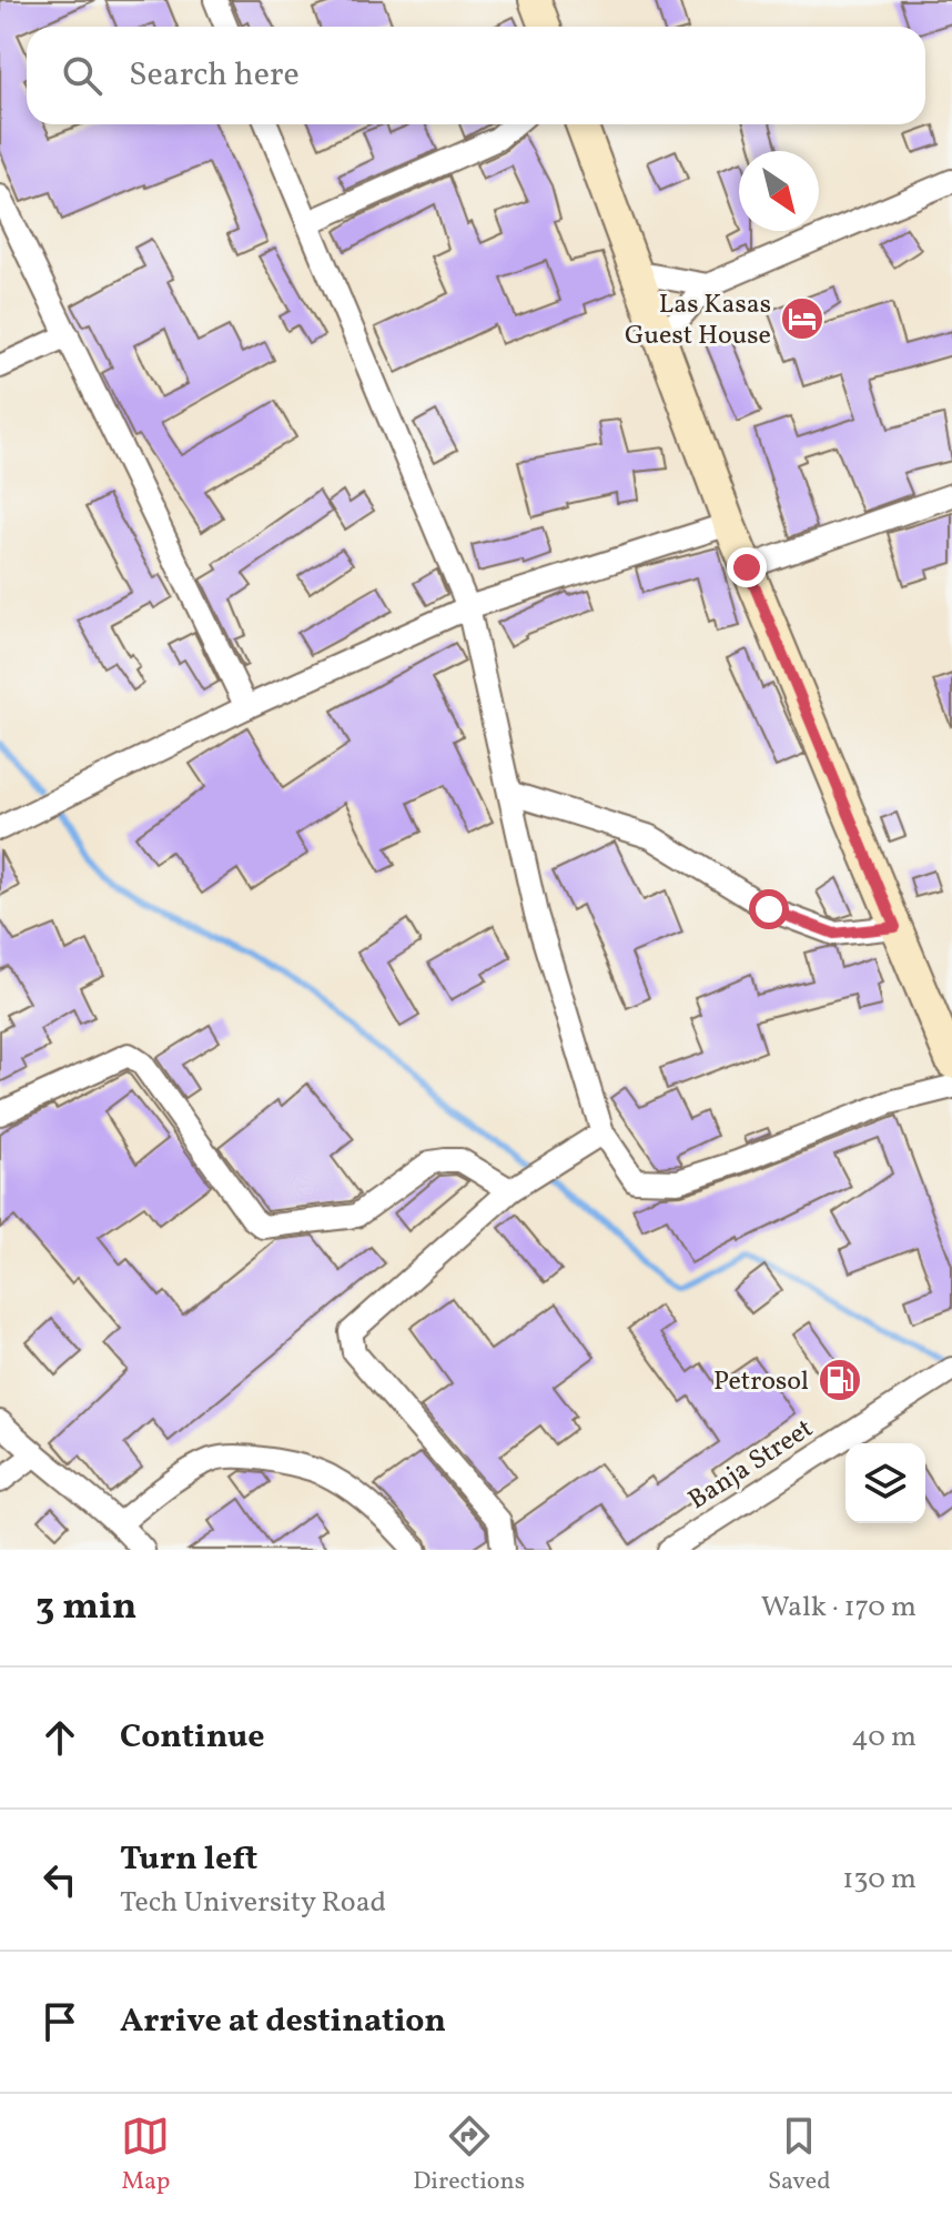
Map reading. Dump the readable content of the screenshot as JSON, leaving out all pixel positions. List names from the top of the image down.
{
  "streets": {
    "street": ["Banja Street"]
  },
  "places": {
    "hotel": ["Las Kasas Guest House"],
    "fuel station": ["Petrosol"]
  },
  "north": "bottom right",
  "page": {
    "search": "Search here",
    "heading": ["3 min", "Walk · 170 m"],
    "list": [
      ["Continue", "40 m"],
      ["Turn left", "Tech University Road", "130 m"],
      "Arrive at destination"
    ],
    "nav": ["Map", "Directions", "Saved"]
  }
}
